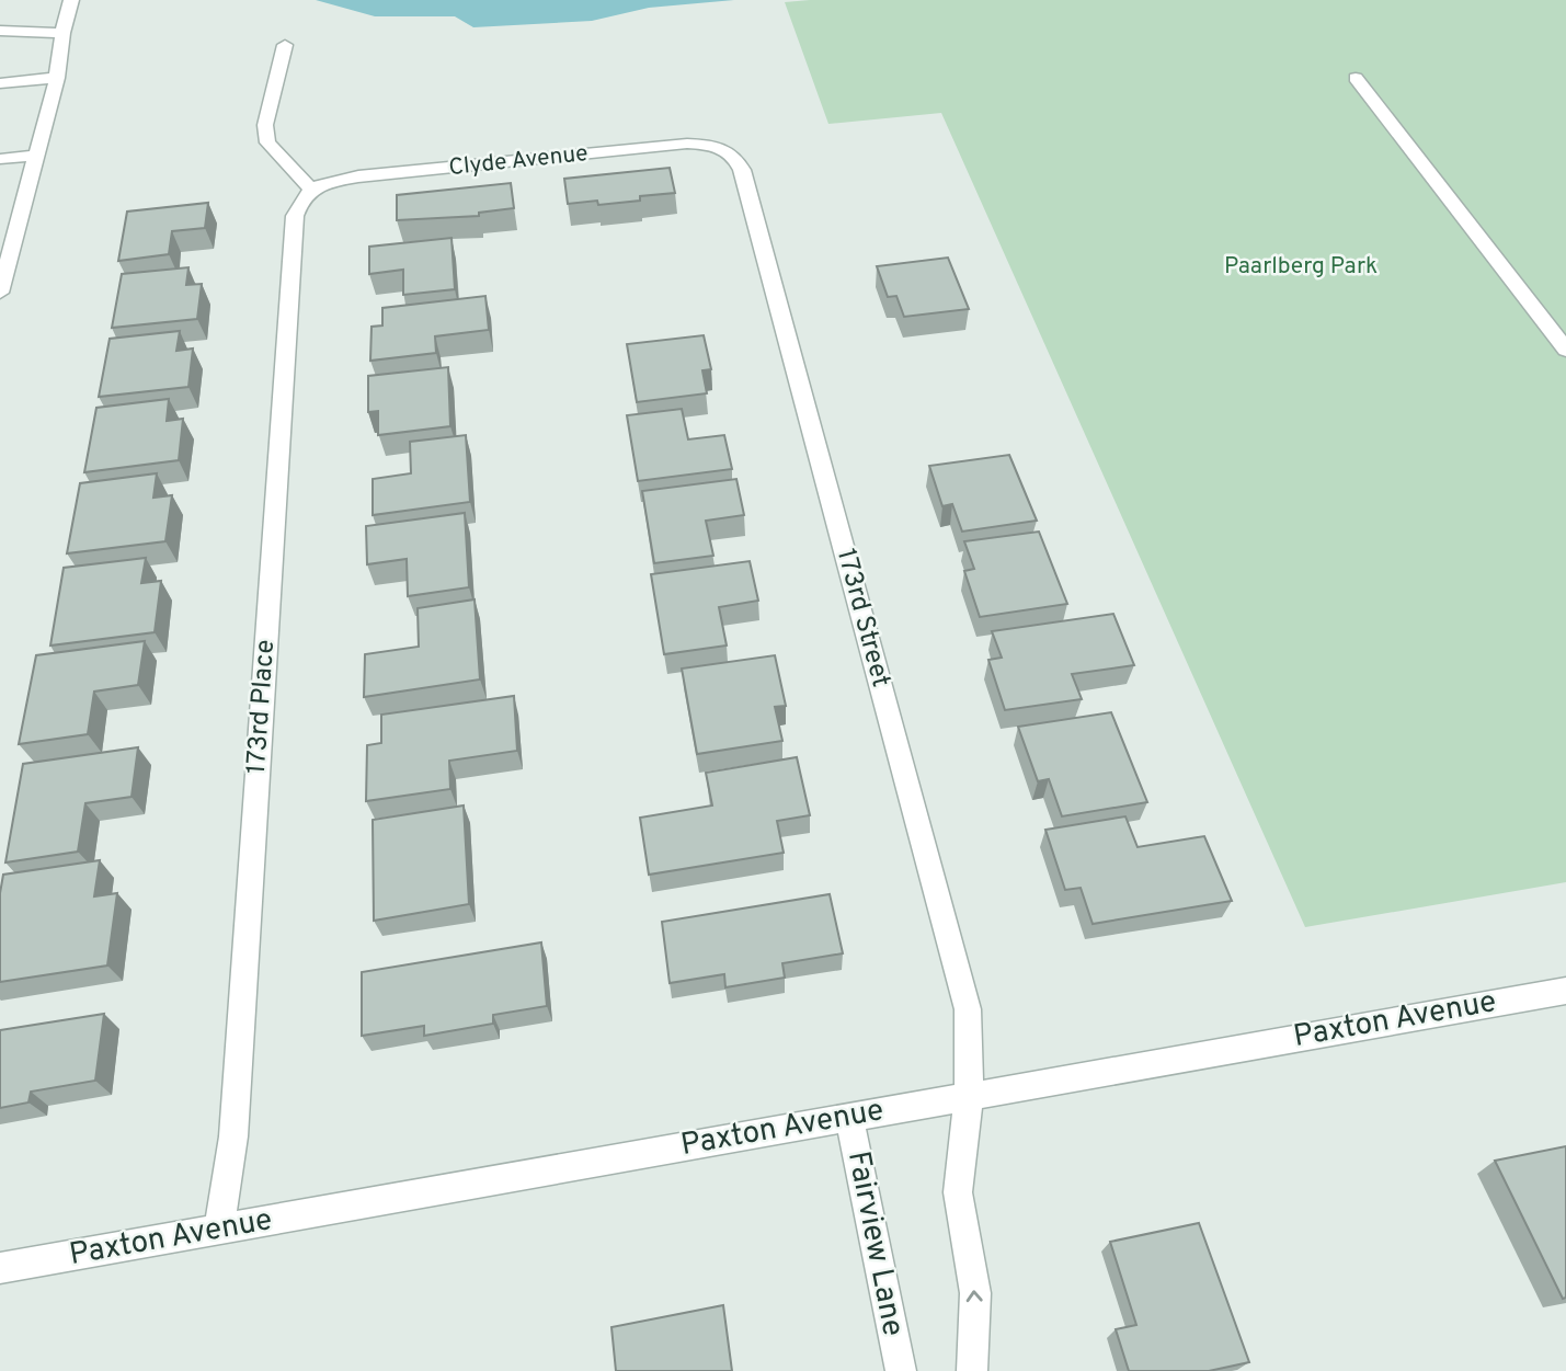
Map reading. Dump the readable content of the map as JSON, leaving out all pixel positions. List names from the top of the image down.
{
  "streets": {
    "street": [
      "Clyde Avenue",
      "173rd Street",
      "173rd Place",
      "Paxton Avenue",
      "Fairview Lane"
    ]
  },
  "crossings": [
    ["Clyde Avenue", "173rd Street"],
    ["Clyde Avenue", "173rd Place"],
    ["173rd Street", "Paxton Avenue"],
    ["173rd Place", "Paxton Avenue"],
    ["Paxton Avenue", "Fairview Lane"]
  ],
  "parks": ["Paarlberg Park"]
}
